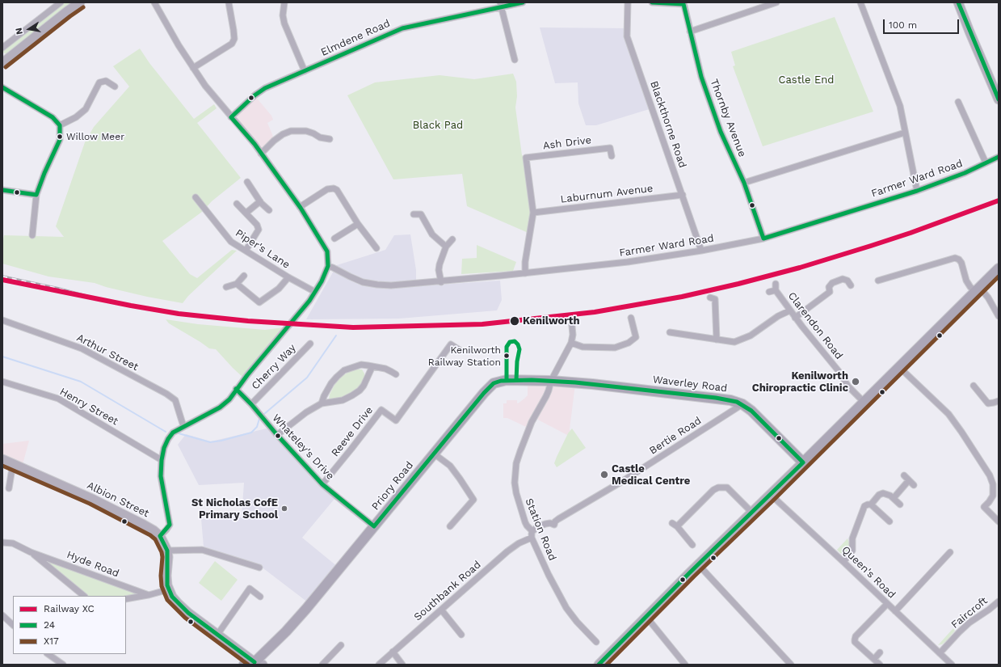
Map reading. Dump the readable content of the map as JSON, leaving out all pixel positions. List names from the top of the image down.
{
  "streets": {
    "main road": ["Waverley Road", "Priory Road"],
    "street": [
      "Elmdene Road",
      "Thornby Avenue",
      "Blackthorne Road",
      "Ash Drive",
      "Farmer Ward Road",
      "Laburnum Avenue",
      "Piper's Lane",
      "Clarendon Road",
      "Arthur Street",
      "Cherry Way",
      "Henry Street",
      "Reeve Drive",
      "Bertie Road",
      "Whateley's Drive",
      "Albion Street",
      "Station Road",
      "Hyde Road",
      "Queen's Road",
      "Southbank Road",
      "Faircroft"
    ]
  },
  "crossings": [
    ["Thornby Avenue", "Farmer Ward Road"],
    ["Blackthorne Road", "Farmer Ward Road"],
    ["Blackthorne Road", "Laburnum Avenue"],
    ["Ash Drive", "Laburnum Avenue"],
    ["Cherry Way", "Whateley's Drive"],
    ["Waverley Road", "Bertie Road"],
    ["Waverley Road", "Priory Road"],
    ["Waverley Road", "Station Road"],
    ["Reeve Drive", "Whateley's Drive"],
    ["Bertie Road", "Station Road"],
    ["Whateley's Drive", "Priory Road"],
    ["Station Road", "Southbank Road"],
    ["Queen's Road", "Faircroft"]
  ],
  "parks": ["Castle End", "Black Pad"],
  "places": [
    "Willow Meer",
    "Kenilworth",
    "Kenilworth Railway Station",
    "Kenilworth Chiropractic Clinic",
    "Castle Medical Centre",
    "St Nicholas CofE Primary School"
  ],
  "lines": ["transit line 24", "transit line X17", "rail line XC"],
  "legend": ["Railway XC", "24", "X17"],
  "scale_bar": "100 m",
  "north": "left"
}
